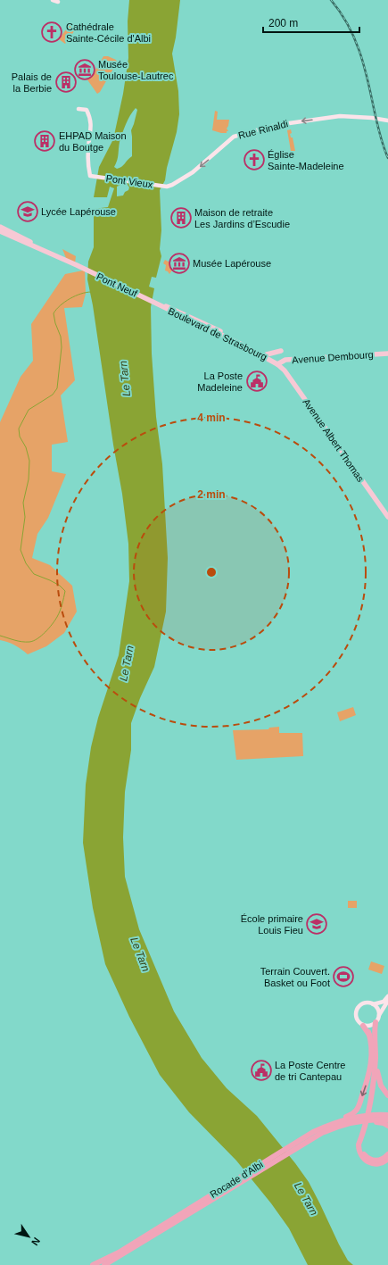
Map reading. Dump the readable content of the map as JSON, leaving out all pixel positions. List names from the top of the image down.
{
  "streets": {
    "highway": ["Rocade d'Albi"],
    "main road": [
      "Pont Neuf",
      "Boulevard de Strasbourg",
      "Avenue Dembourg",
      "Avenue Albert Thomas"
    ],
    "street": ["Rue Rinaldi", "Pont Vieux"]
  },
  "crossings": [
    ["Rue Rinaldi", "Pont Vieux"],
    ["Pont Neuf", "Boulevard de Strasbourg"],
    ["Boulevard de Strasbourg", "Avenue Dembourg"],
    ["Boulevard de Strasbourg", "Avenue Albert Thomas"],
    ["Avenue Dembourg", "Avenue Albert Thomas"]
  ],
  "one_way": ["Rue Rinaldi"],
  "water": ["Le Tarn"],
  "places": {
    "church": ["Cathédrale Sainte-Cécile d'Albi", "Église Sainte-Madeleine"],
    "museum": ["Musée Toulouse-Lautrec", "Musée Lapérouse"],
    "building": ["Palais de la Berbie", "EHPAD Maison du Boutge", "Maison de retraite Les Jardins d’Escudie"],
    "school or university": ["Lycée Lapérouse", "École primaire Louis Fieu"],
    "public building": ["La Poste Madeleine", "La Poste Centre de tri Cantepau"],
    "sports": ["Terrain Couvert. Basket ou Foot"]
  },
  "scale_bar": "200 m",
  "north": "bottom right",
  "rings": ["4 min", "2 min"]
}
